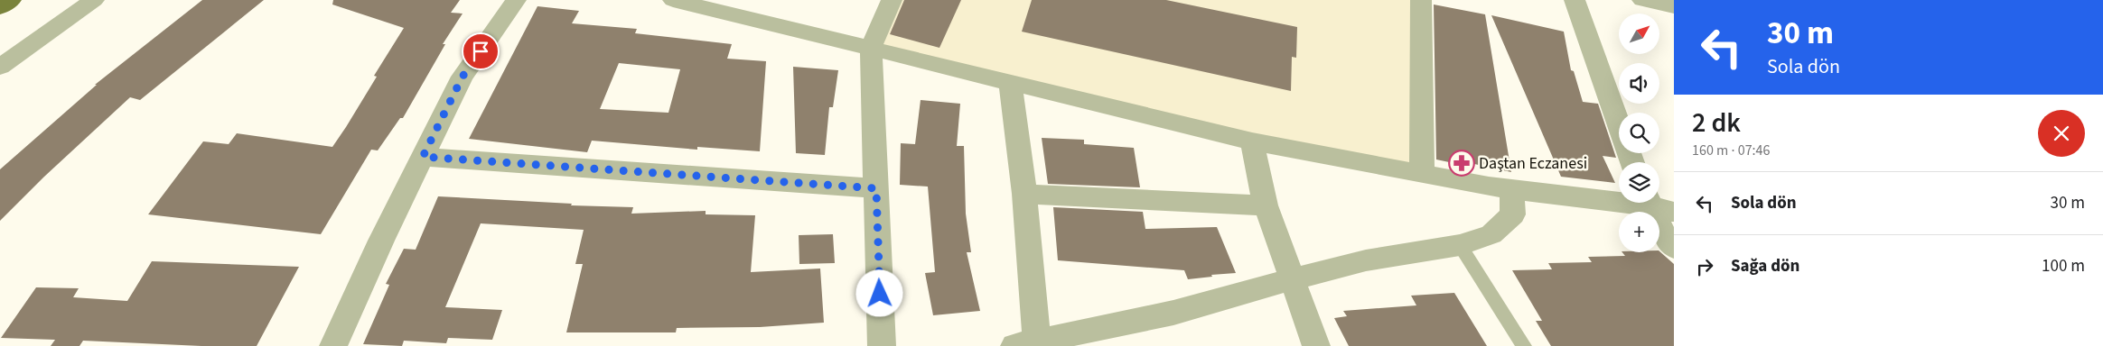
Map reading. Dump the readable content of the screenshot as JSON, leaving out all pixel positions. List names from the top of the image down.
{
  "places": {
    "pharmacy": ["Daştan Eczanesi"]
  },
  "north": "top right",
  "page": {
    "turn": ["30 m", "Sola dön"],
    "map_buttons": "+",
    "heading": ["2 dk", "160 m · 07:46"],
    "list": [
      {
        "name": "Sola dön",
        "value": "30 m"
      },
      {
        "name": "Sağa dön",
        "value": "100 m"
      }
    ]
  }
}
